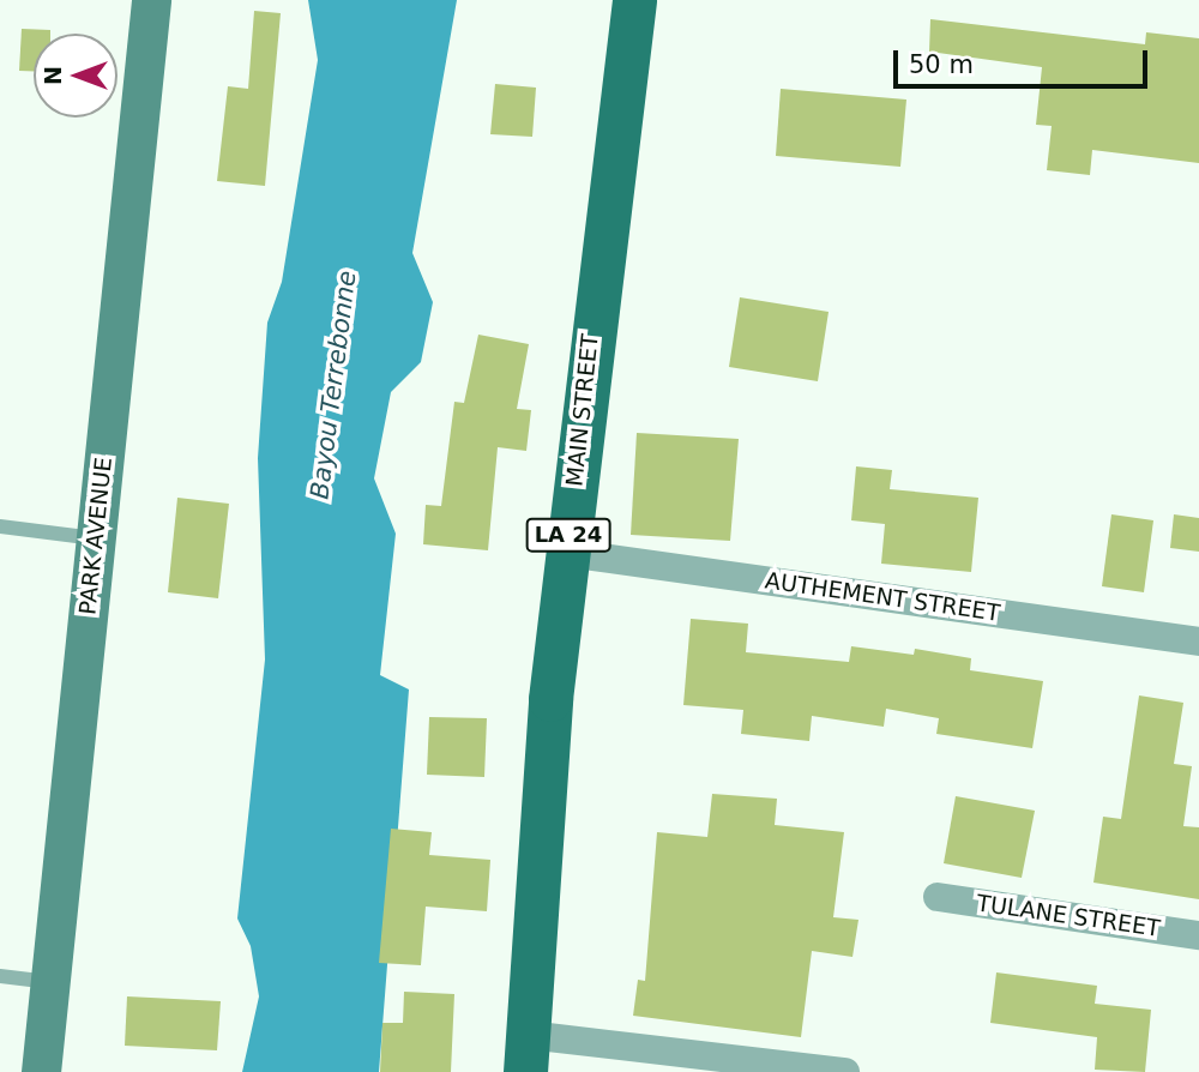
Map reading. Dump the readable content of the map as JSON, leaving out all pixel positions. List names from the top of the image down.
{
  "streets": {
    "main road": ["MAIN STREET", "LA 24", "PARK AVENUE"],
    "street": ["AUTHEMENT STREET", "TULANE STREET"]
  },
  "crossings": [
    ["MAIN STREET", "AUTHEMENT STREET"]
  ],
  "water": ["Bayou Terrebonne"],
  "scale_bar": "50 m",
  "north": "left"
}
